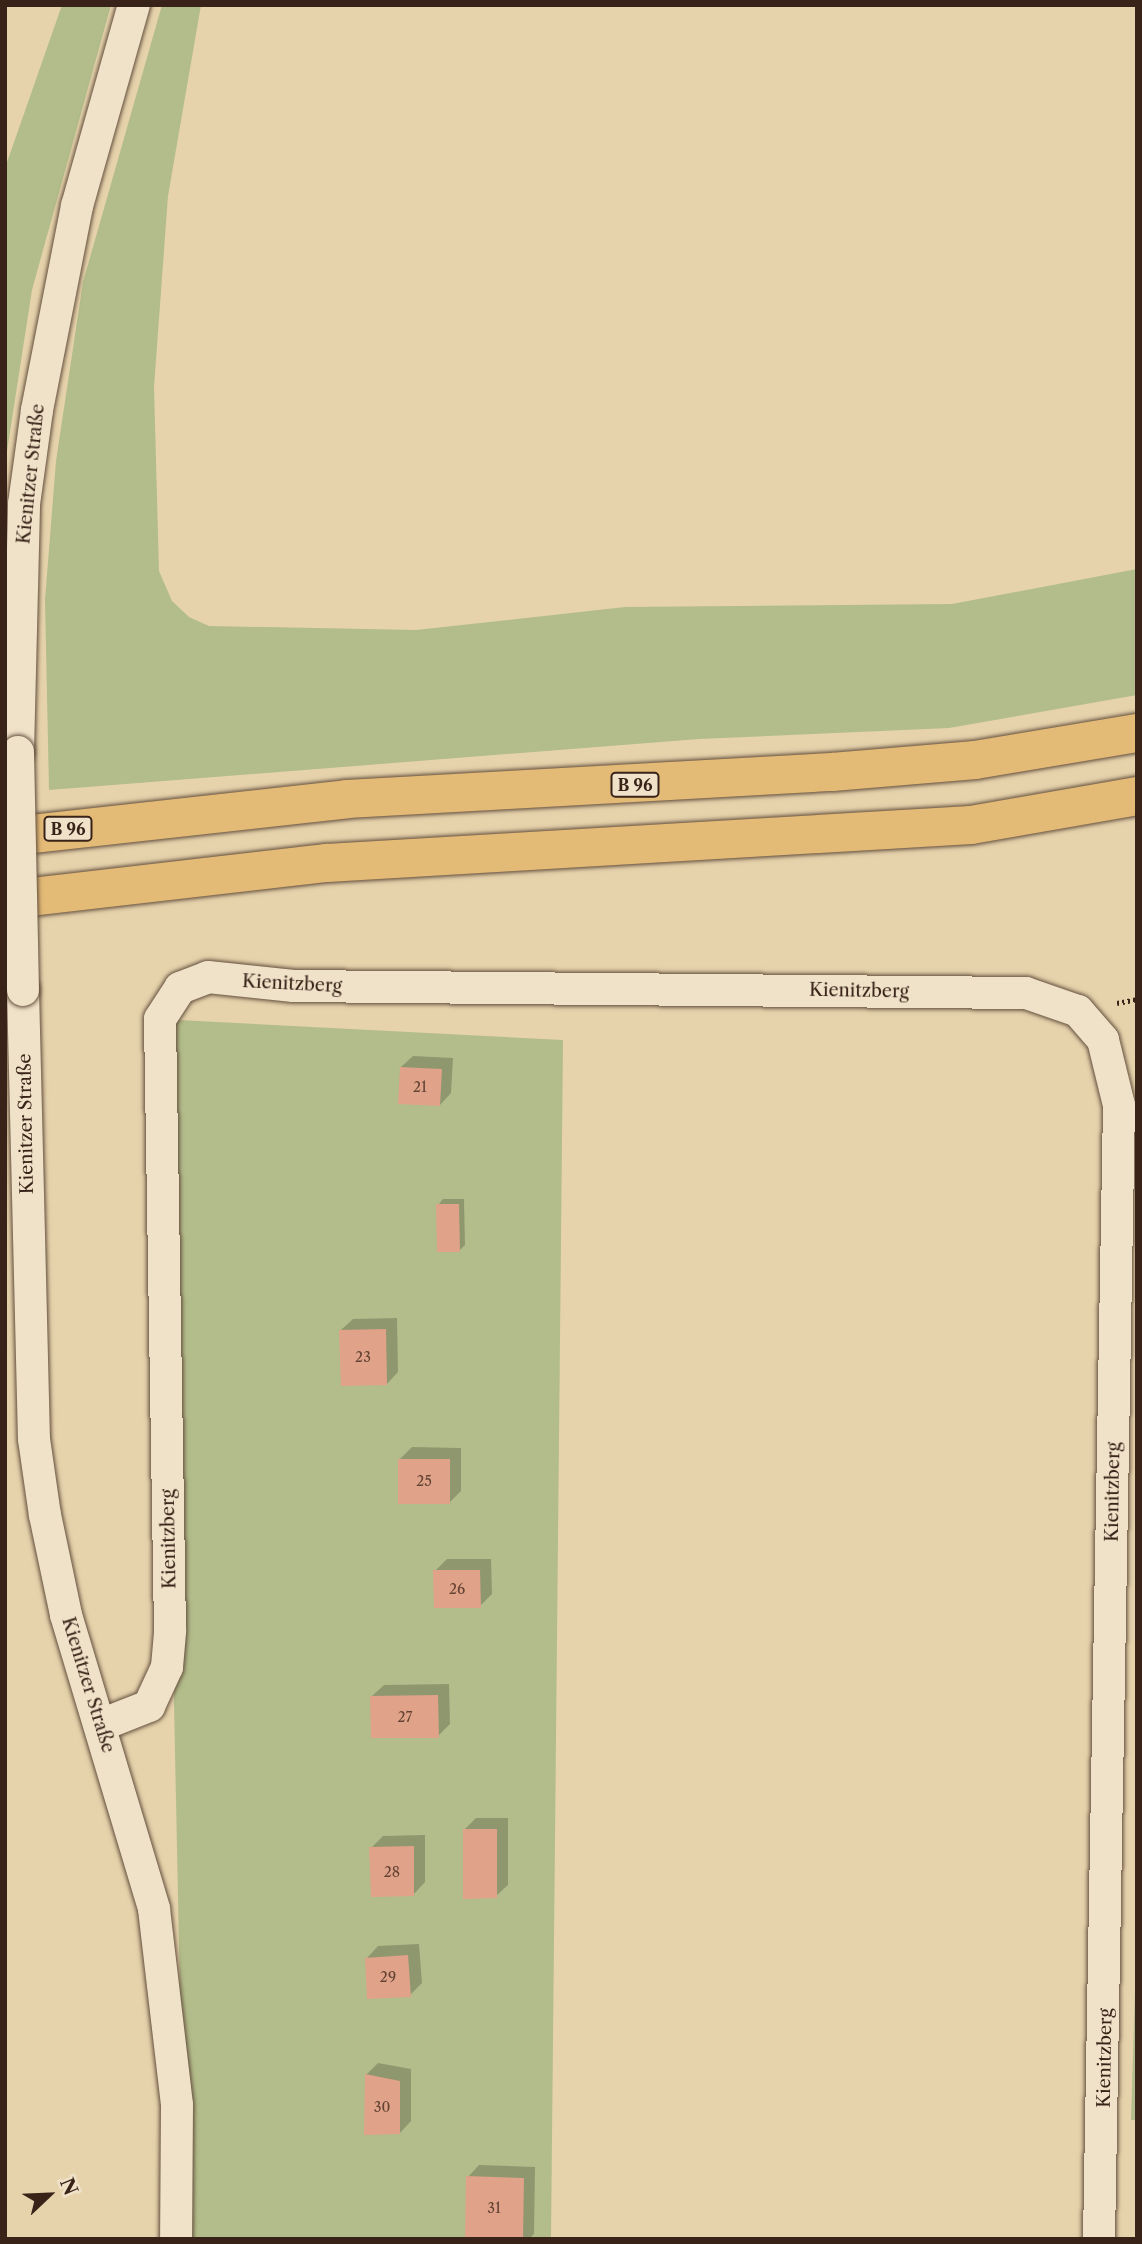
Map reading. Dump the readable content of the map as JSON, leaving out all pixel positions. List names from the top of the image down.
{
  "streets": {
    "highway": ["B 96"],
    "street": ["Kienitzer Straße", "Kienitzberg"]
  },
  "crossings": [
    ["Kienitzer Straße", "Kienitzberg"]
  ],
  "house_numbers": [
    "21",
    "23",
    "25",
    "26",
    "27",
    "28",
    "29",
    "30",
    "31"
  ],
  "north": "top right"
}
